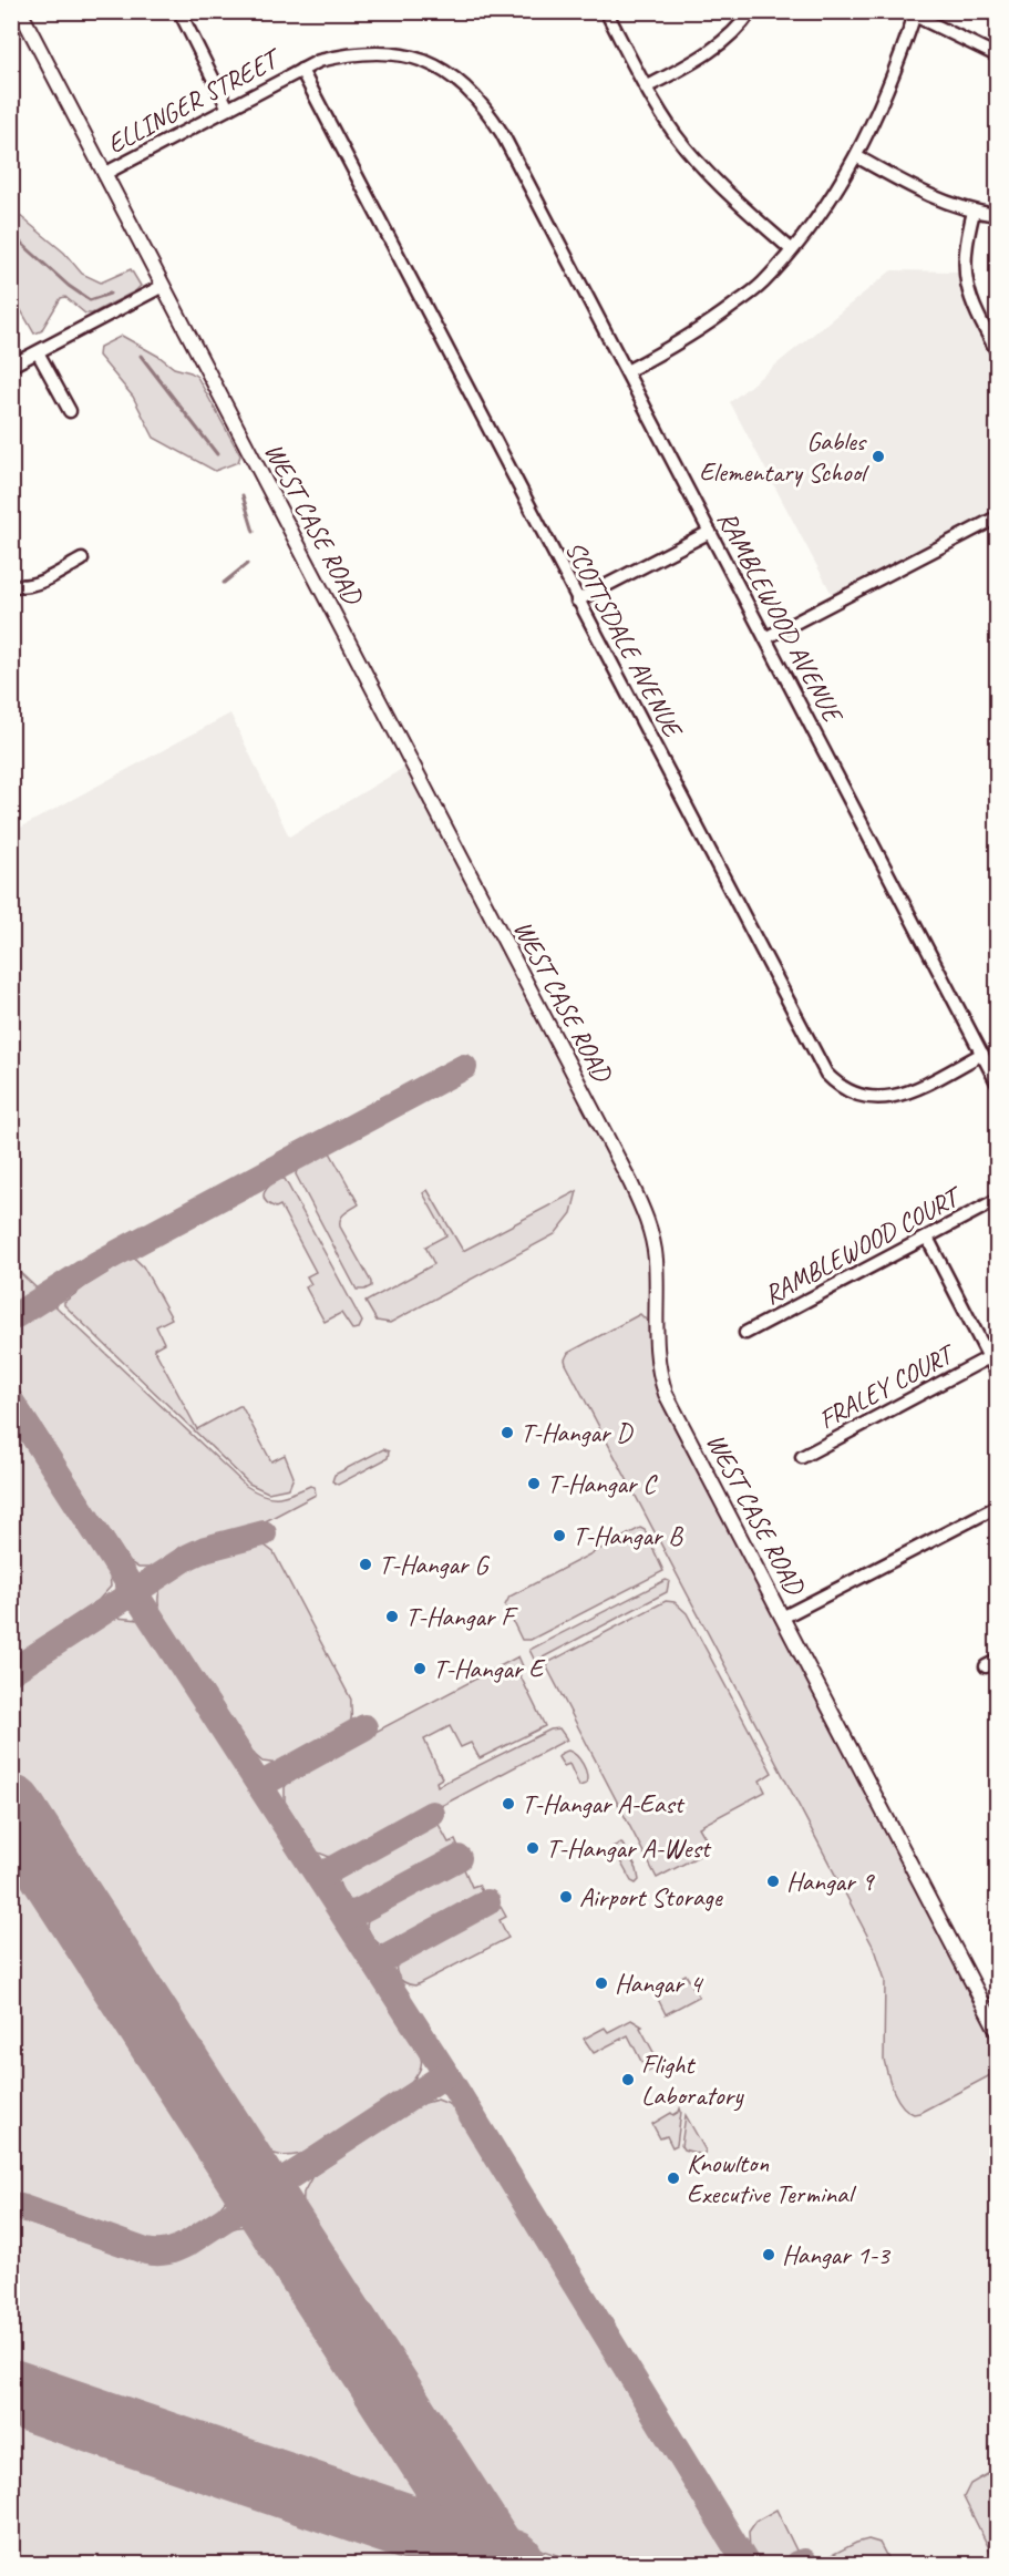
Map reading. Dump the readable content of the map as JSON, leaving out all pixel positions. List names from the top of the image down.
{
  "streets": {
    "main road": ["WEST CASE ROAD"],
    "street": [
      "ELLINGER STREET",
      "RAMBLEWOOD AVENUE",
      "SCOTTSDALE AVENUE",
      "RAMBLEWOOD COURT",
      "FRALEY COURT"
    ]
  },
  "crossings": [
    ["ELLINGER STREET", "WEST CASE ROAD"],
    ["ELLINGER STREET", "RAMBLEWOOD AVENUE"],
    ["ELLINGER STREET", "SCOTTSDALE AVENUE"],
    ["RAMBLEWOOD AVENUE", "SCOTTSDALE AVENUE"]
  ],
  "places": [
    "Gables Elementary School",
    "T-Hangar D",
    "T-Hangar C",
    "T-Hangar B",
    "T-Hangar G",
    "T-Hangar F",
    "T-Hangar E",
    "T-Hangar A-East",
    "T-Hangar A-West",
    "Hangar 9",
    "Airport Storage",
    "Hangar 4",
    "Flight Laboratory",
    "Knowlton Executive Terminal",
    "Hangar 1-3"
  ]
}
